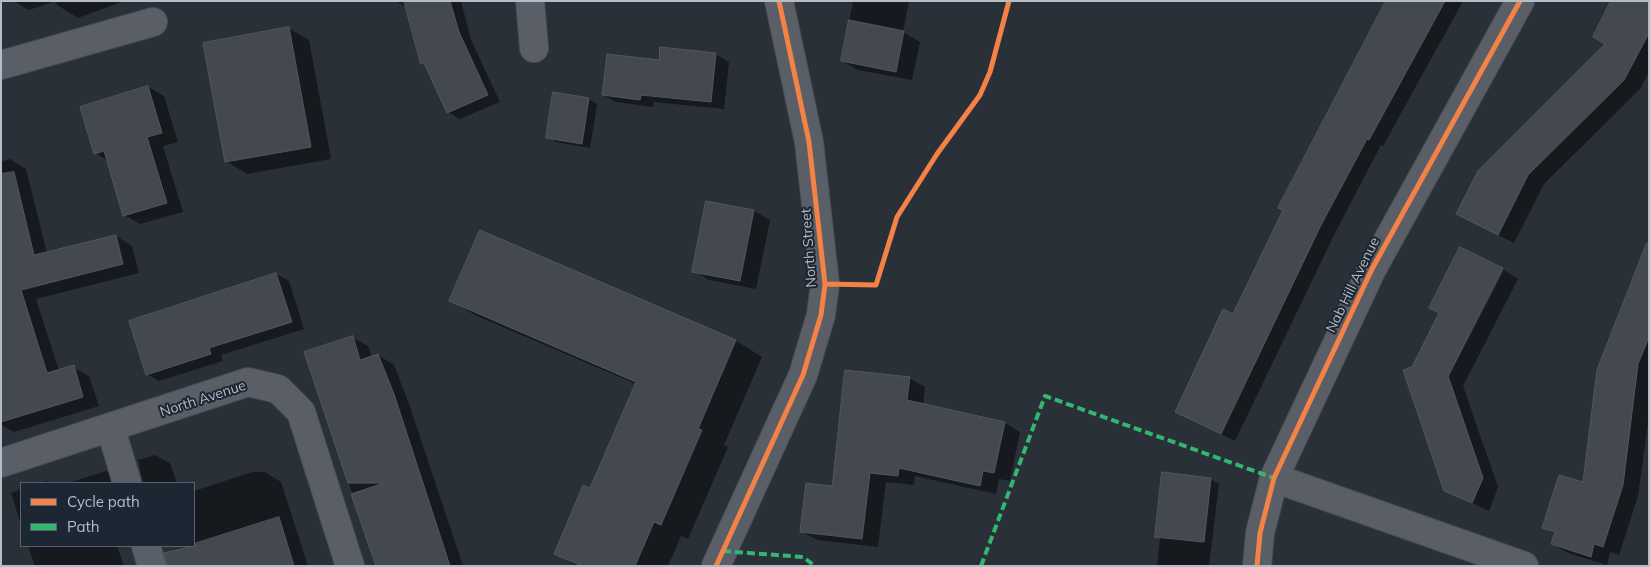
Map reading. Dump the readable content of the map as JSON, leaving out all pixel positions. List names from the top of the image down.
{
  "streets": {
    "street": ["North Street", "Nab Hill Avenue", "North Avenue"]
  },
  "legend": ["Cycle path", "Path"]
}
